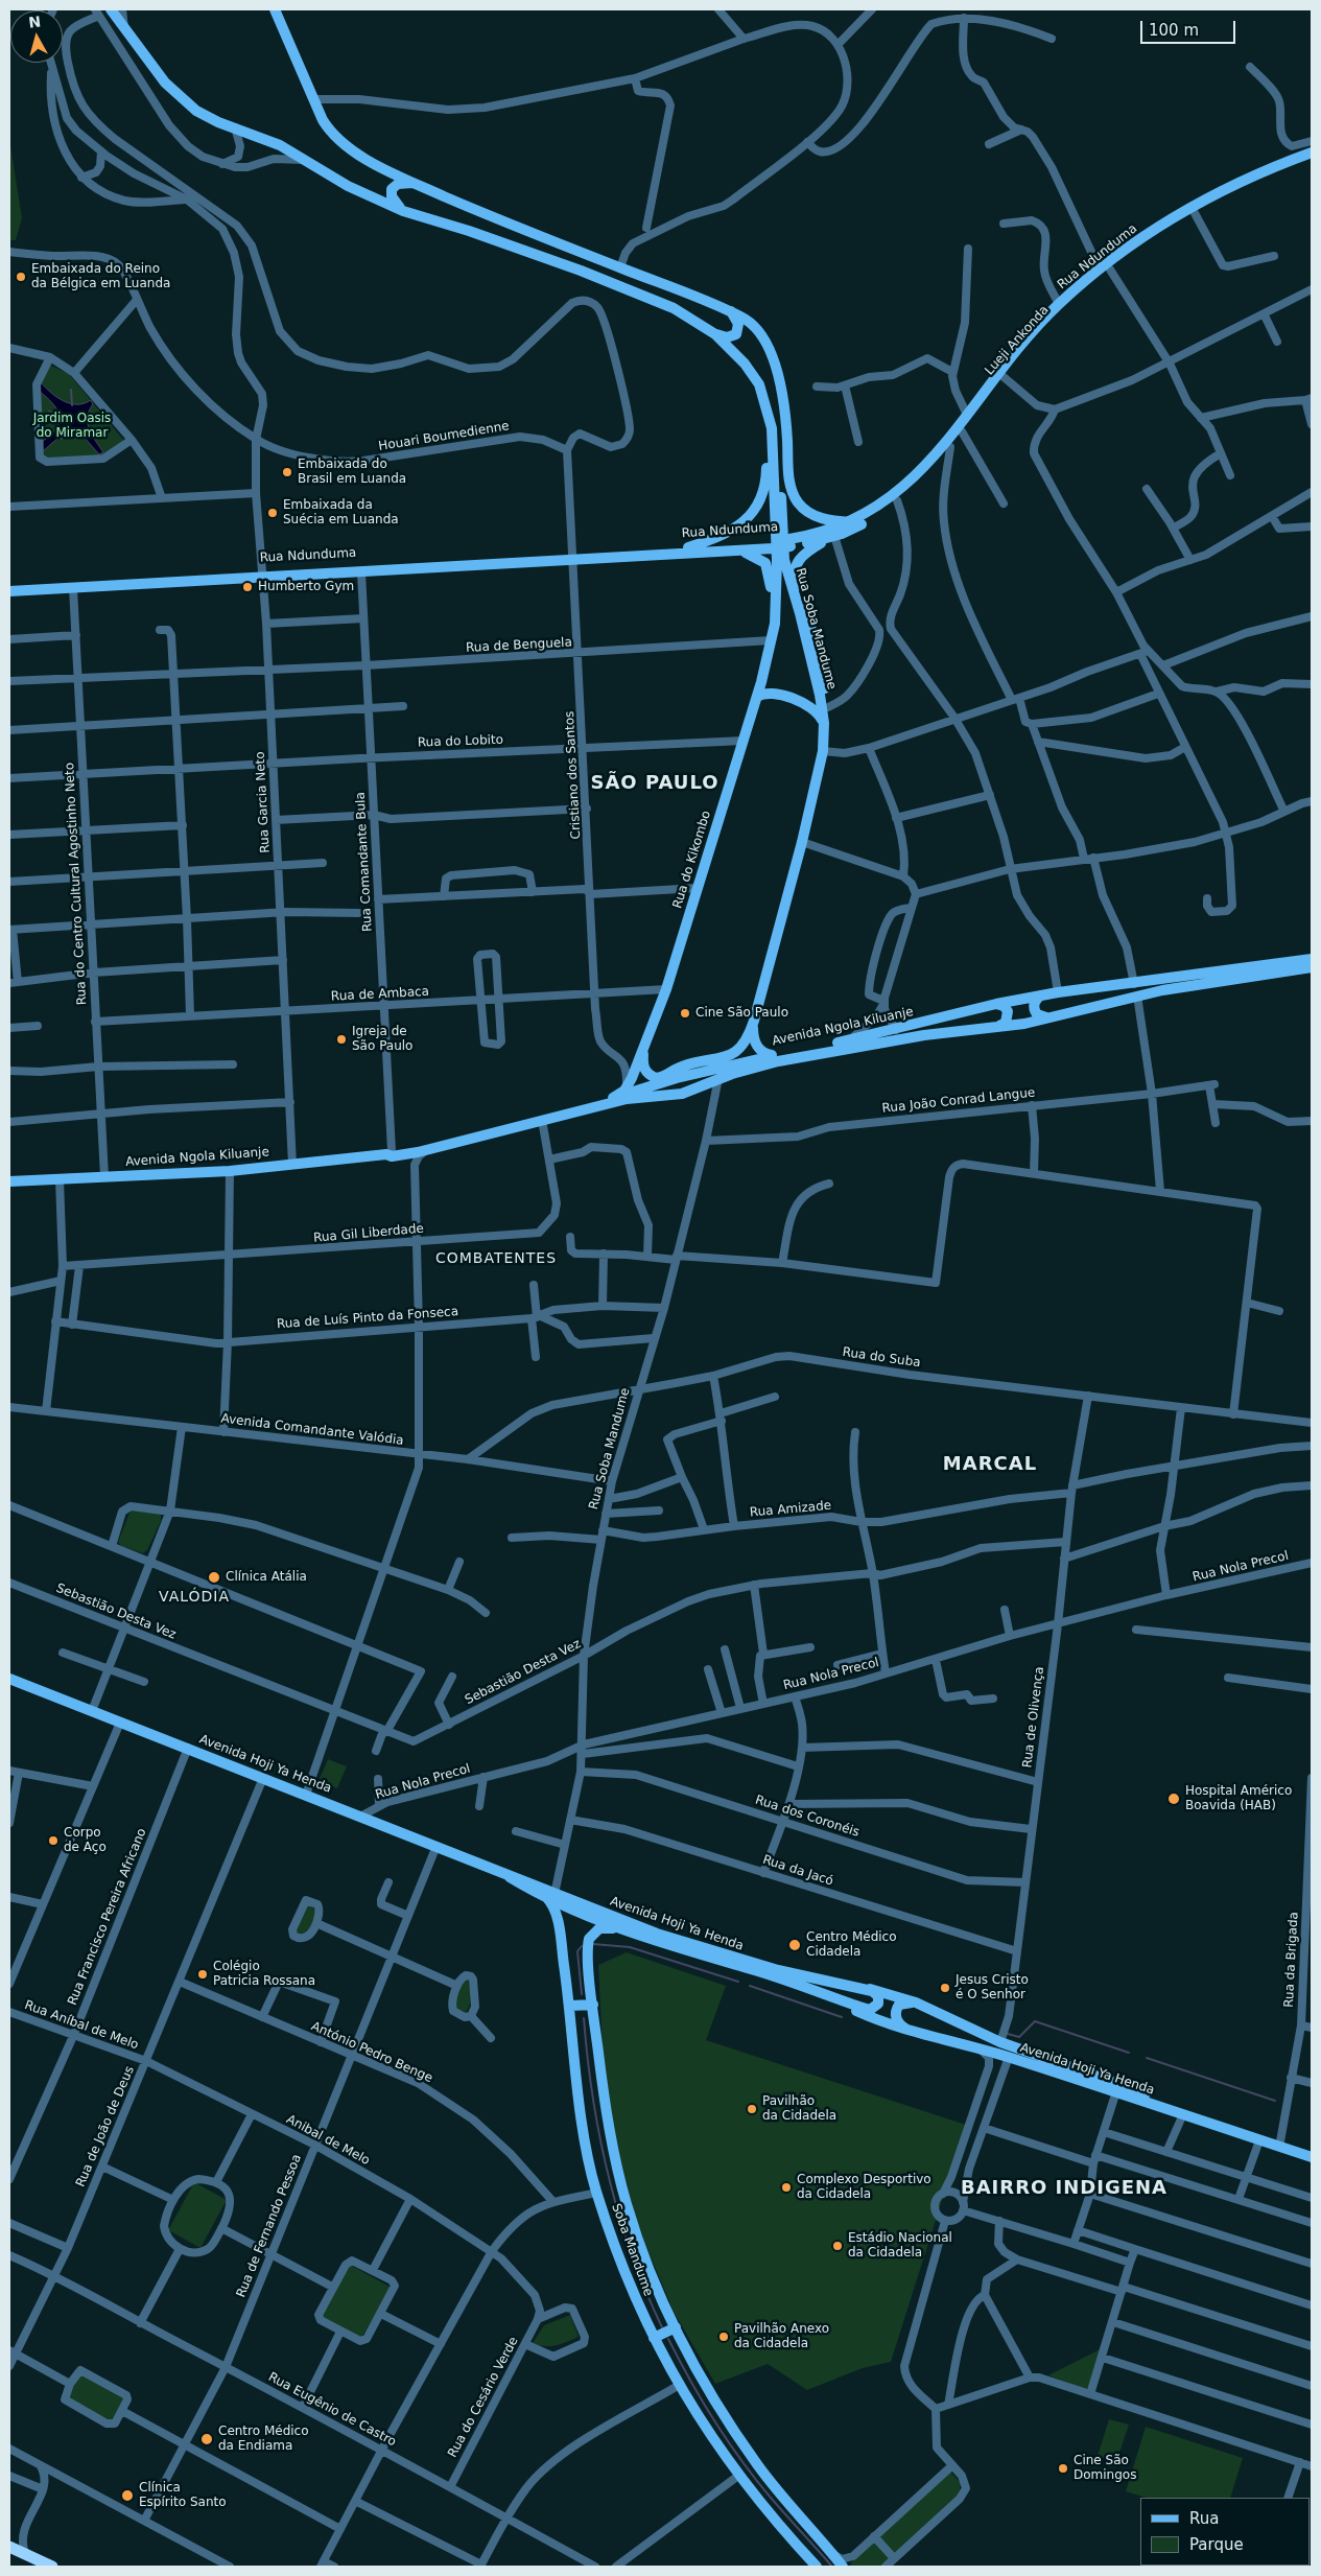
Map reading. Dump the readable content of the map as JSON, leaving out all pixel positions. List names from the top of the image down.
{
  "streets": {
    "main road": [
      "Rua Ndunduma",
      "Lueji Ankonda",
      "Rua Soba Mandume",
      "Rua do Kikombo",
      "Avenida Ngola Kiluanje",
      "Avenida Hoji Ya Henda",
      "Soba Mandume"
    ],
    "street": [
      "Houari Boumedienne",
      "Rua de Benguela",
      "Rua do Lobito",
      "Cristiano dos Santos",
      "Rua Garcia Neto",
      "Rua Comandante Bula",
      "Rua do Centro Cultural Agostinho Neto",
      "Rua de Ambaca",
      "Rua João Conrad Langue",
      "Rua Gil Liberdade",
      "Rua de Luís Pinto da Fonseca",
      "Rua do Suba",
      "Avenida Comandante Valódia",
      "Rua Amizade",
      "Rua Nola Precol",
      "Sebastião Desta Vez",
      "Rua de Olivença",
      "Rua dos Coronéis",
      "Rua da Jacó",
      "Rua Francisco Pereira Africano",
      "Rua da Brigada",
      "Rua Aníbal de Melo",
      "António Pedro Benge",
      "Rua de João de Deus",
      "Anibal de Melo",
      "Rua de Fernando Pessoa",
      "Rua do Cesário Verde",
      "Rua Eugênio de Castro"
    ]
  },
  "crossings": [
    ["Rua Ndunduma", "Lueji Ankonda"],
    ["Rua Ndunduma", "Cristiano dos Santos"],
    ["Rua Ndunduma", "Rua Garcia Neto"],
    ["Rua Ndunduma", "Rua Comandante Bula"],
    ["Rua Ndunduma", "Rua do Centro Cultural Agostinho Neto"],
    ["Houari Boumedienne", "Cristiano dos Santos"],
    ["Houari Boumedienne", "Rua Garcia Neto"],
    ["Rua Soba Mandume", "Avenida Ngola Kiluanje"],
    ["Rua Soba Mandume", "Rua João Conrad Langue"],
    ["Rua Soba Mandume", "Rua de Luís Pinto da Fonseca"],
    ["Rua Soba Mandume", "Rua do Suba"],
    ["Rua Soba Mandume", "Avenida Comandante Valódia"],
    ["Rua Soba Mandume", "Rua Amizade"],
    ["Rua Soba Mandume", "Rua Nola Precol"],
    ["Rua Soba Mandume", "Sebastião Desta Vez"],
    ["Rua Soba Mandume", "Avenida Hoji Ya Henda"],
    ["Rua Soba Mandume", "Rua dos Coronéis"],
    ["Rua Soba Mandume", "Rua da Jacó"],
    ["Rua de Benguela", "Cristiano dos Santos"],
    ["Rua de Benguela", "Rua Garcia Neto"],
    ["Rua de Benguela", "Rua do Kikombo"],
    ["Rua de Benguela", "Rua Comandante Bula"],
    ["Rua de Benguela", "Rua do Centro Cultural Agostinho Neto"],
    ["Rua do Lobito", "Cristiano dos Santos"],
    ["Rua do Lobito", "Rua Garcia Neto"],
    ["Rua do Lobito", "Rua do Kikombo"],
    ["Rua do Lobito", "Rua Comandante Bula"],
    ["Rua do Lobito", "Rua do Centro Cultural Agostinho Neto"],
    ["Cristiano dos Santos", "Rua de Ambaca"],
    ["Rua Garcia Neto", "Rua de Ambaca"],
    ["Rua Garcia Neto", "Avenida Ngola Kiluanje"],
    ["Rua do Kikombo", "Rua de Ambaca"],
    ["Rua Comandante Bula", "Rua de Ambaca"],
    ["Rua Comandante Bula", "Avenida Ngola Kiluanje"],
    ["Rua do Centro Cultural Agostinho Neto", "Rua de Ambaca"],
    ["Rua do Centro Cultural Agostinho Neto", "Avenida Ngola Kiluanje"],
    ["Avenida Ngola Kiluanje", "Rua Gil Liberdade"],
    ["Rua do Suba", "Avenida Comandante Valódia"],
    ["Rua do Suba", "Rua de Olivença"],
    ["Rua Amizade", "Rua de Olivença"],
    ["Rua Nola Precol", "Rua de Olivença"],
    ["Rua Nola Precol", "Avenida Hoji Ya Henda"],
    ["Sebastião Desta Vez", "Rua de Olivença"],
    ["Rua de Olivença", "Avenida Hoji Ya Henda"],
    ["Rua de Olivença", "Rua dos Coronéis"],
    ["Rua de Olivença", "Rua da Jacó"],
    ["Avenida Hoji Ya Henda", "Rua Francisco Pereira Africano"],
    ["Avenida Hoji Ya Henda", "Rua da Brigada"],
    ["Avenida Hoji Ya Henda", "Rua de João de Deus"],
    ["Avenida Hoji Ya Henda", "Rua de Fernando Pessoa"],
    ["Avenida Hoji Ya Henda", "Soba Mandume"],
    ["Rua Francisco Pereira Africano", "Rua Aníbal de Melo"],
    ["Rua Aníbal de Melo", "Rua de João de Deus"],
    ["Rua Aníbal de Melo", "Anibal de Melo"],
    ["António Pedro Benge", "Rua de João de Deus"],
    ["António Pedro Benge", "Rua de Fernando Pessoa"],
    ["Rua de João de Deus", "Anibal de Melo"],
    ["Rua de João de Deus", "Rua Eugênio de Castro"],
    ["Anibal de Melo", "Rua de Fernando Pessoa"],
    ["Anibal de Melo", "Rua do Cesário Verde"],
    ["Rua de Fernando Pessoa", "Rua Eugênio de Castro"],
    ["Rua do Cesário Verde", "Rua Eugênio de Castro"]
  ],
  "districts": [
    "SÃO PAULO",
    "COMBATENTES",
    "MARCAL",
    "VALÓDIA",
    "BAIRRO INDIGENA"
  ],
  "parks": ["Jardim Oasis do Miramar"],
  "places": [
    "Embaixada do Reino da Bélgica em Luanda",
    "Embaixada do Brasil em Luanda",
    "Embaixada da Suécia em Luanda",
    "Humberto Gym",
    "Cine São Paulo",
    "Igreja de São Paulo",
    "Clínica Atália",
    "Hospital Américo Boavida (HAB)",
    "Corpo de Aço",
    "Centro Médico Cidadela",
    "Colégio Patricia Rossana",
    "Jesus Cristo é O Senhor",
    "Pavilhão da Cidadela",
    "Complexo Desportivo da Cidadela",
    "Estádio Nacional da Cidadela",
    "Pavilhão Anexo da Cidadela",
    "Centro Médico da Endiama",
    "Cine São Domingos",
    "Clínica Espírito Santo"
  ],
  "legend": ["Rua", "Parque"],
  "scale_bar": "100 m",
  "north": "top"
}
